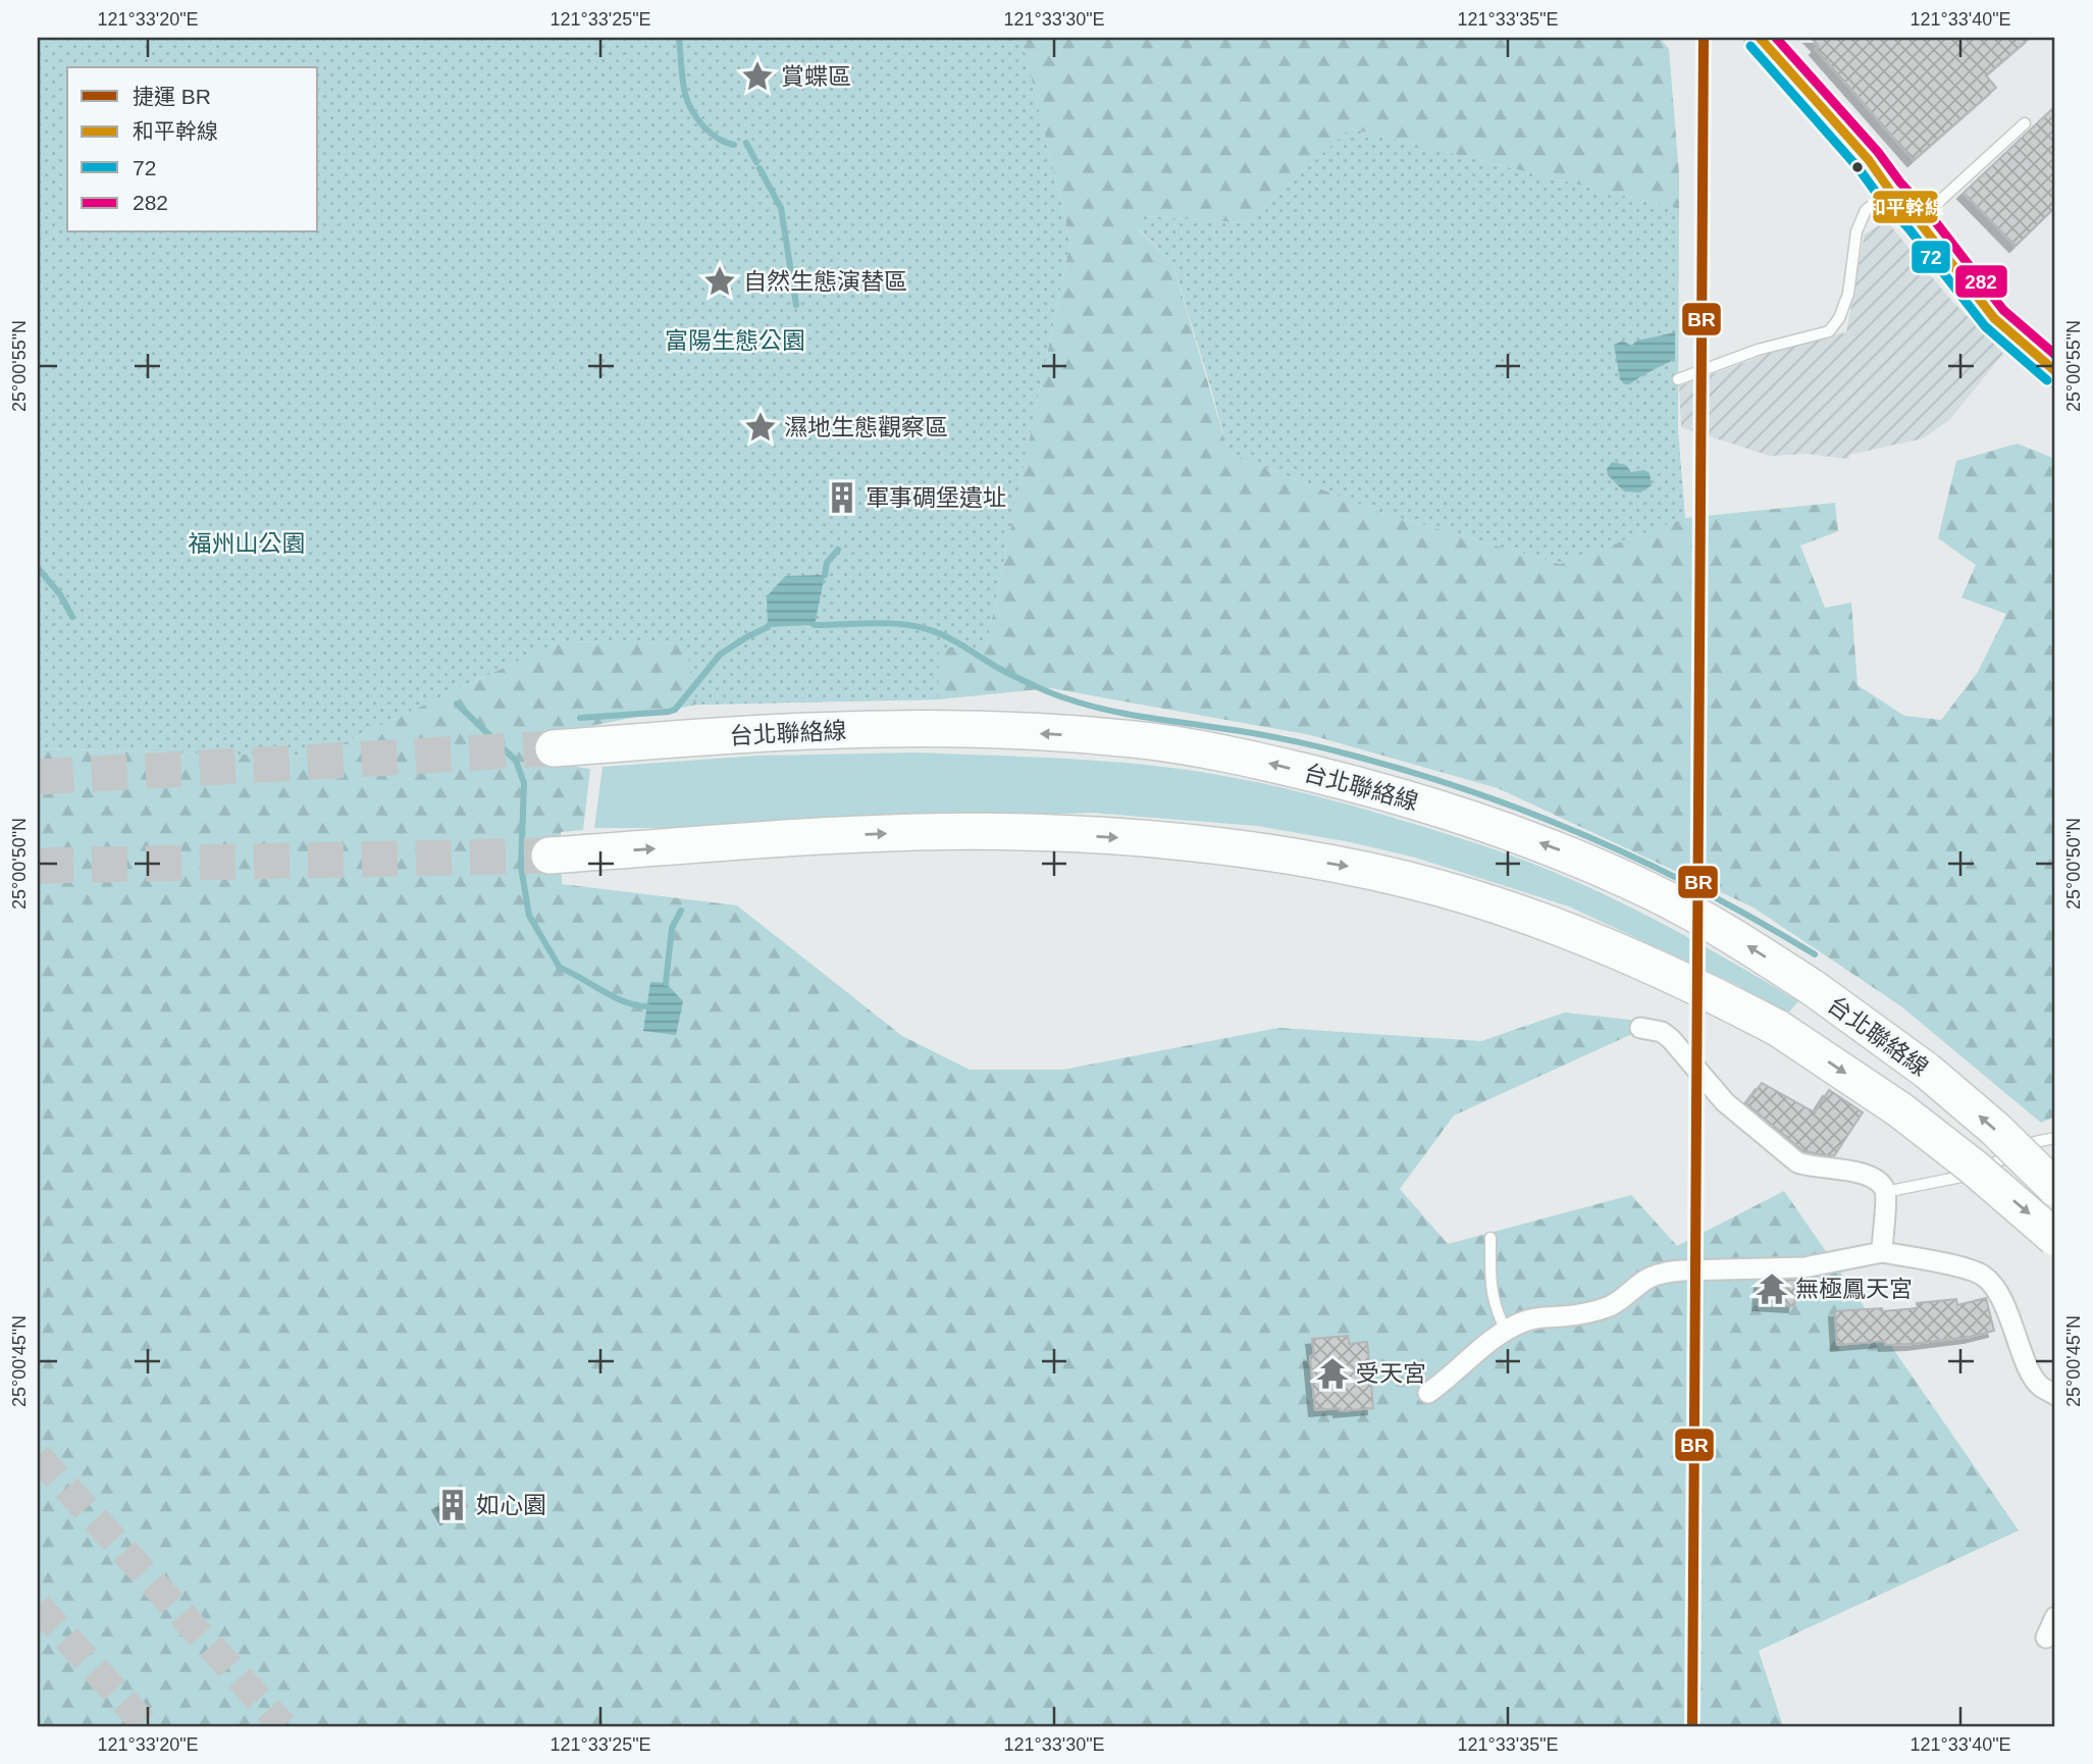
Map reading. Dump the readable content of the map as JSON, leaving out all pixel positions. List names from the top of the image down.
{
  "streets": {
    "highway": ["台北聯絡線"]
  },
  "parks": ["富陽生態公園", "福州山公園"],
  "places": {
    "place": ["賞蝶區", "自然生態演替區", "濕地生態觀察區"],
    "building": ["軍事碉堡遺址", "如心園"],
    "temple": ["無極鳳天宮", "受天宮"]
  },
  "lines": [
    "metro line BR",
    "transit line 和平幹線",
    "transit line 282",
    "transit line 72"
  ],
  "legend": [
    "捷運 BR",
    "和平幹線",
    "72",
    "282"
  ],
  "coordinates": [
    "121°33'20\"E",
    "121°33'25\"E",
    "121°33'30\"E",
    "121°33'35\"E",
    "121°33'40\"E",
    "25°00'55\"N",
    "25°00'50\"N",
    "25°00'45\"N"
  ]
}
